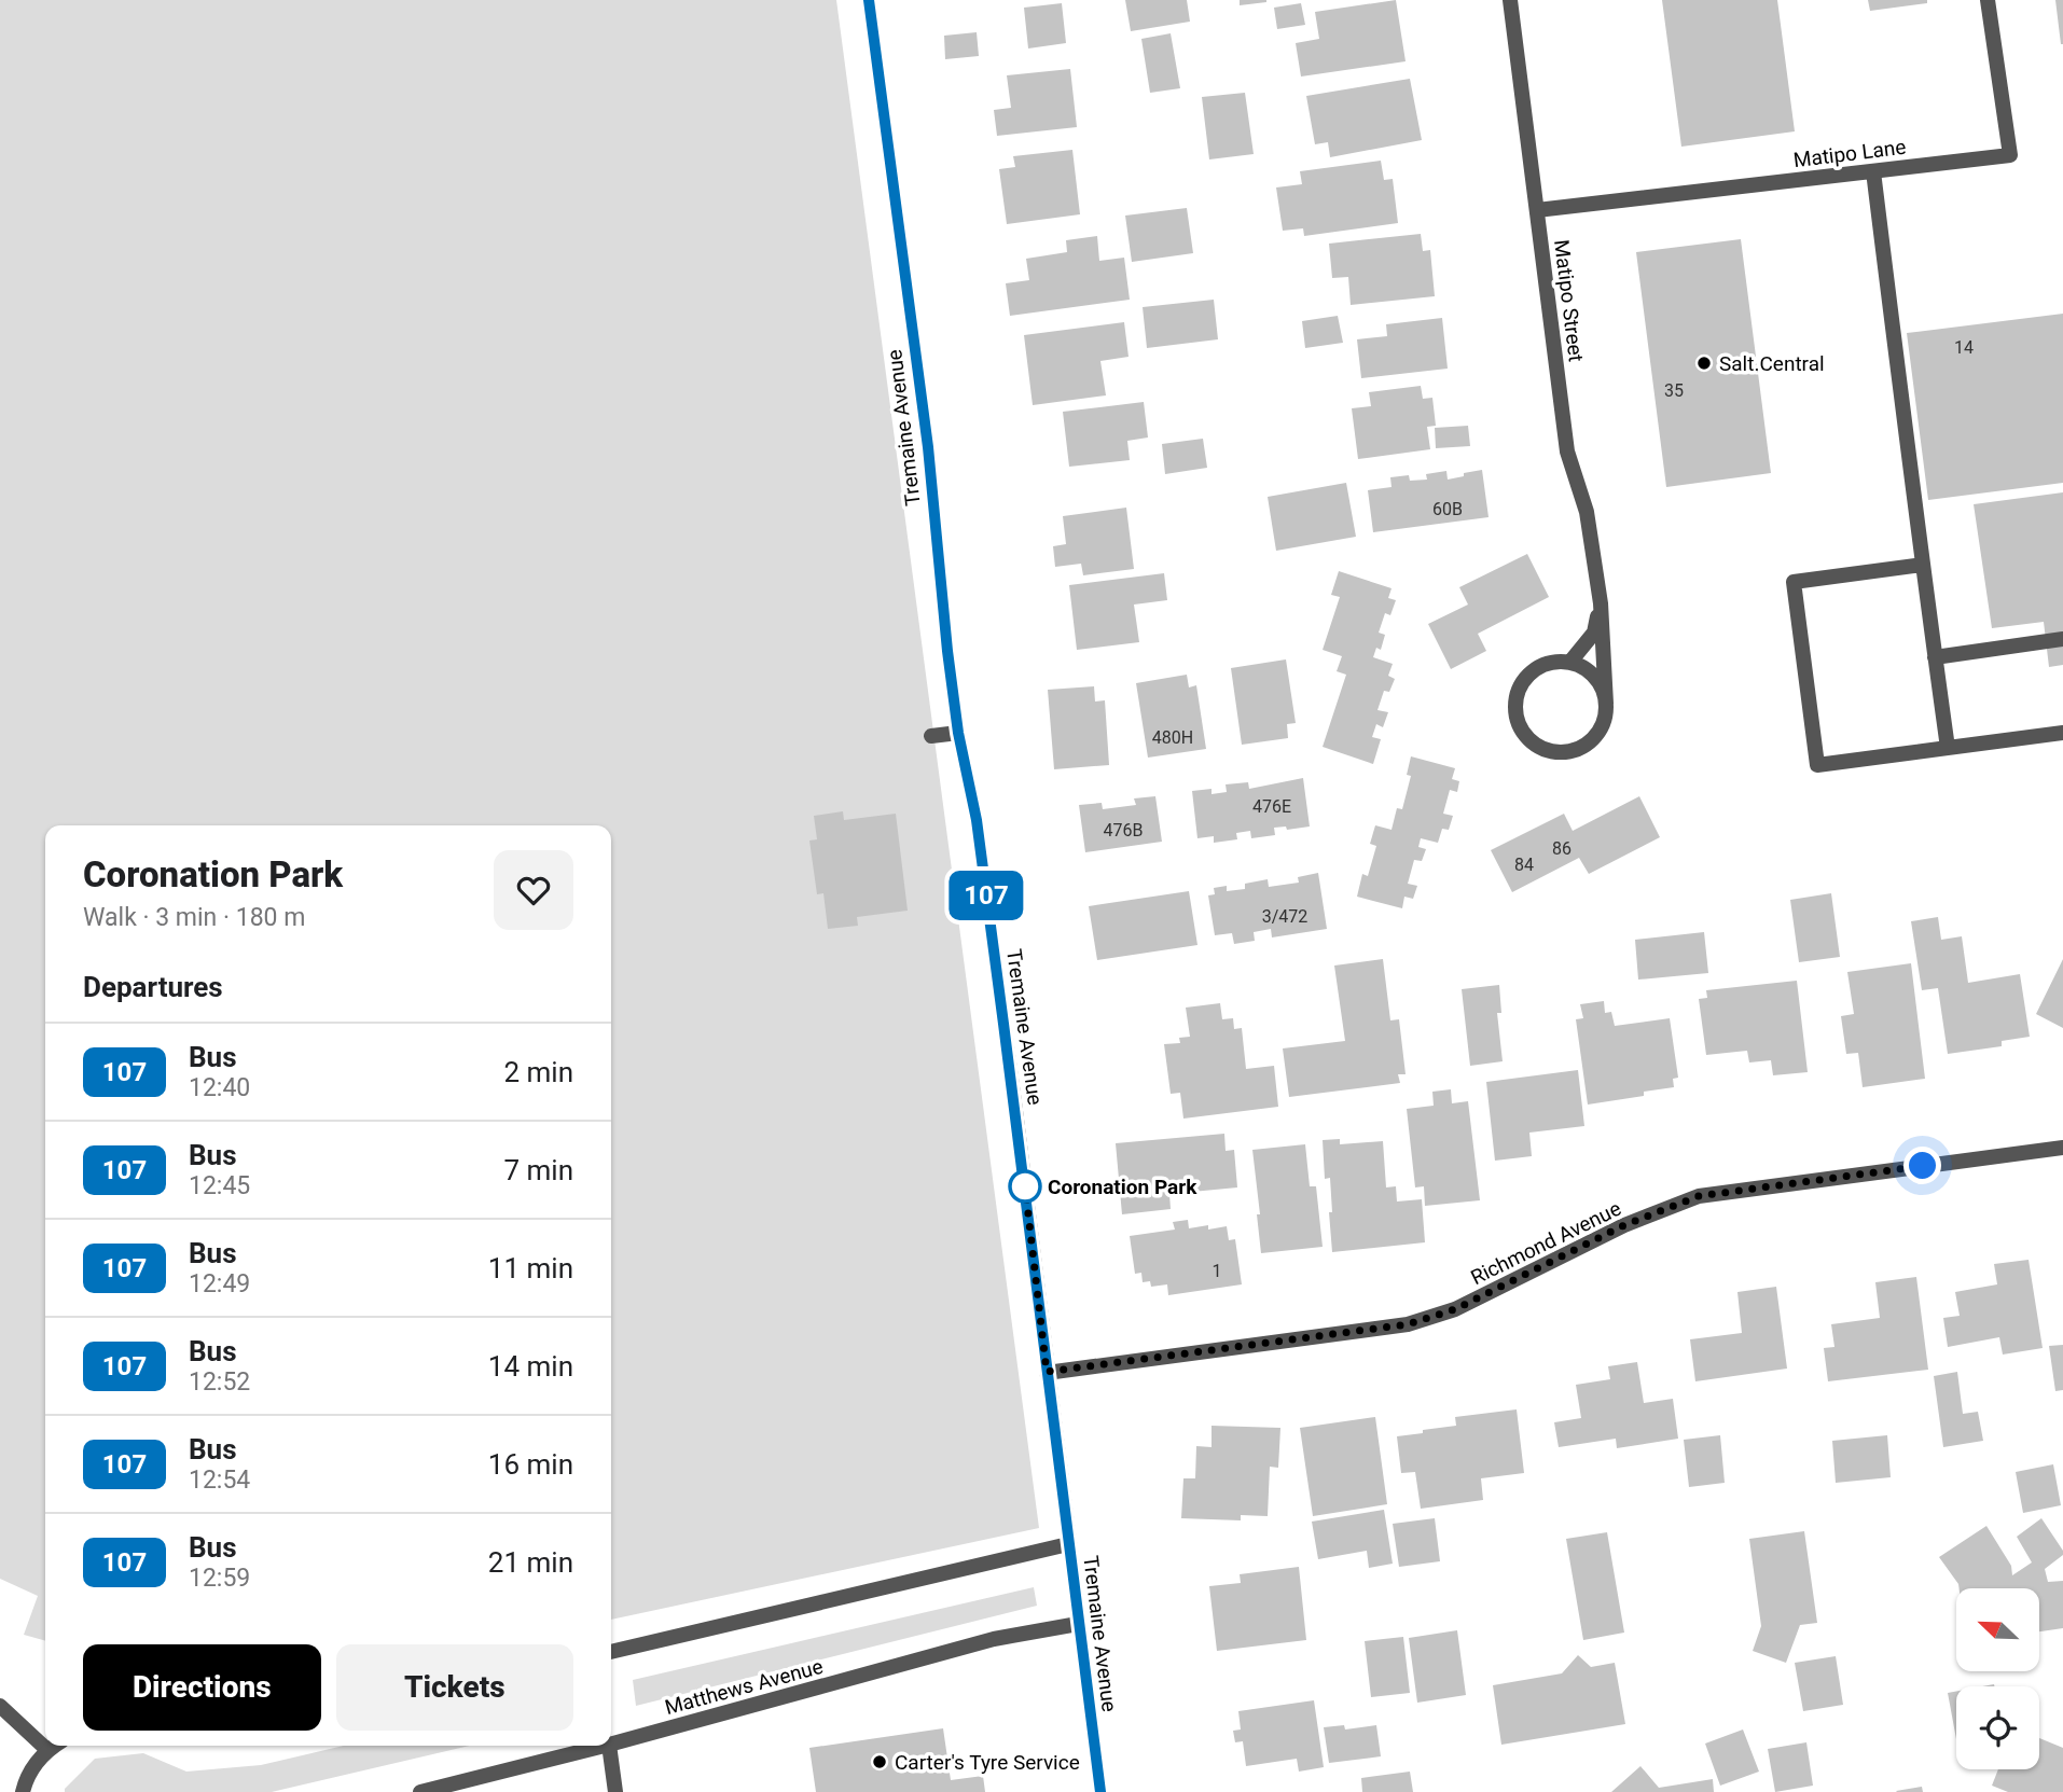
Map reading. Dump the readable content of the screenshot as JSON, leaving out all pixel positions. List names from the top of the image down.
{
  "streets": {
    "main road": ["Tremaine Avenue"],
    "street": [
      "Matipo Lane",
      "Matipo Street",
      "Richmond Avenue",
      "Matthews Avenue"
    ]
  },
  "crossings": [
    ["Matipo Lane", "Matipo Street"],
    ["Tremaine Avenue", "Richmond Avenue"],
    ["Tremaine Avenue", "Matthews Avenue"]
  ],
  "places": ["Salt.Central", "Coronation Park", "Carter's Tyre Service"],
  "lines": ["bus line 107"],
  "house_numbers": [
    "14",
    "35",
    "60B",
    "480H",
    "476E",
    "476B",
    "86",
    "84",
    "3/472",
    "1"
  ],
  "north": "top left",
  "page": {
    "on_map": "107",
    "heading": [
      ["Coronation Park", "Walk · 3 min · 180 m"],
      "Departures"
    ],
    "list": [
      {
        "mark": "107",
        "name": "Bus",
        "note": "12:40",
        "value": "2 min"
      },
      {
        "mark": "107",
        "name": "Bus",
        "note": "12:45",
        "value": "7 min"
      },
      {
        "mark": "107",
        "name": "Bus",
        "note": "12:49",
        "value": "11 min"
      },
      {
        "mark": "107",
        "name": "Bus",
        "note": "12:52",
        "value": "14 min"
      },
      {
        "mark": "107",
        "name": "Bus",
        "note": "12:54",
        "value": "16 min"
      },
      {
        "mark": "107",
        "name": "Bus",
        "note": "12:59",
        "value": "21 min"
      }
    ],
    "buttons": ["Directions", "Tickets"]
  }
}
